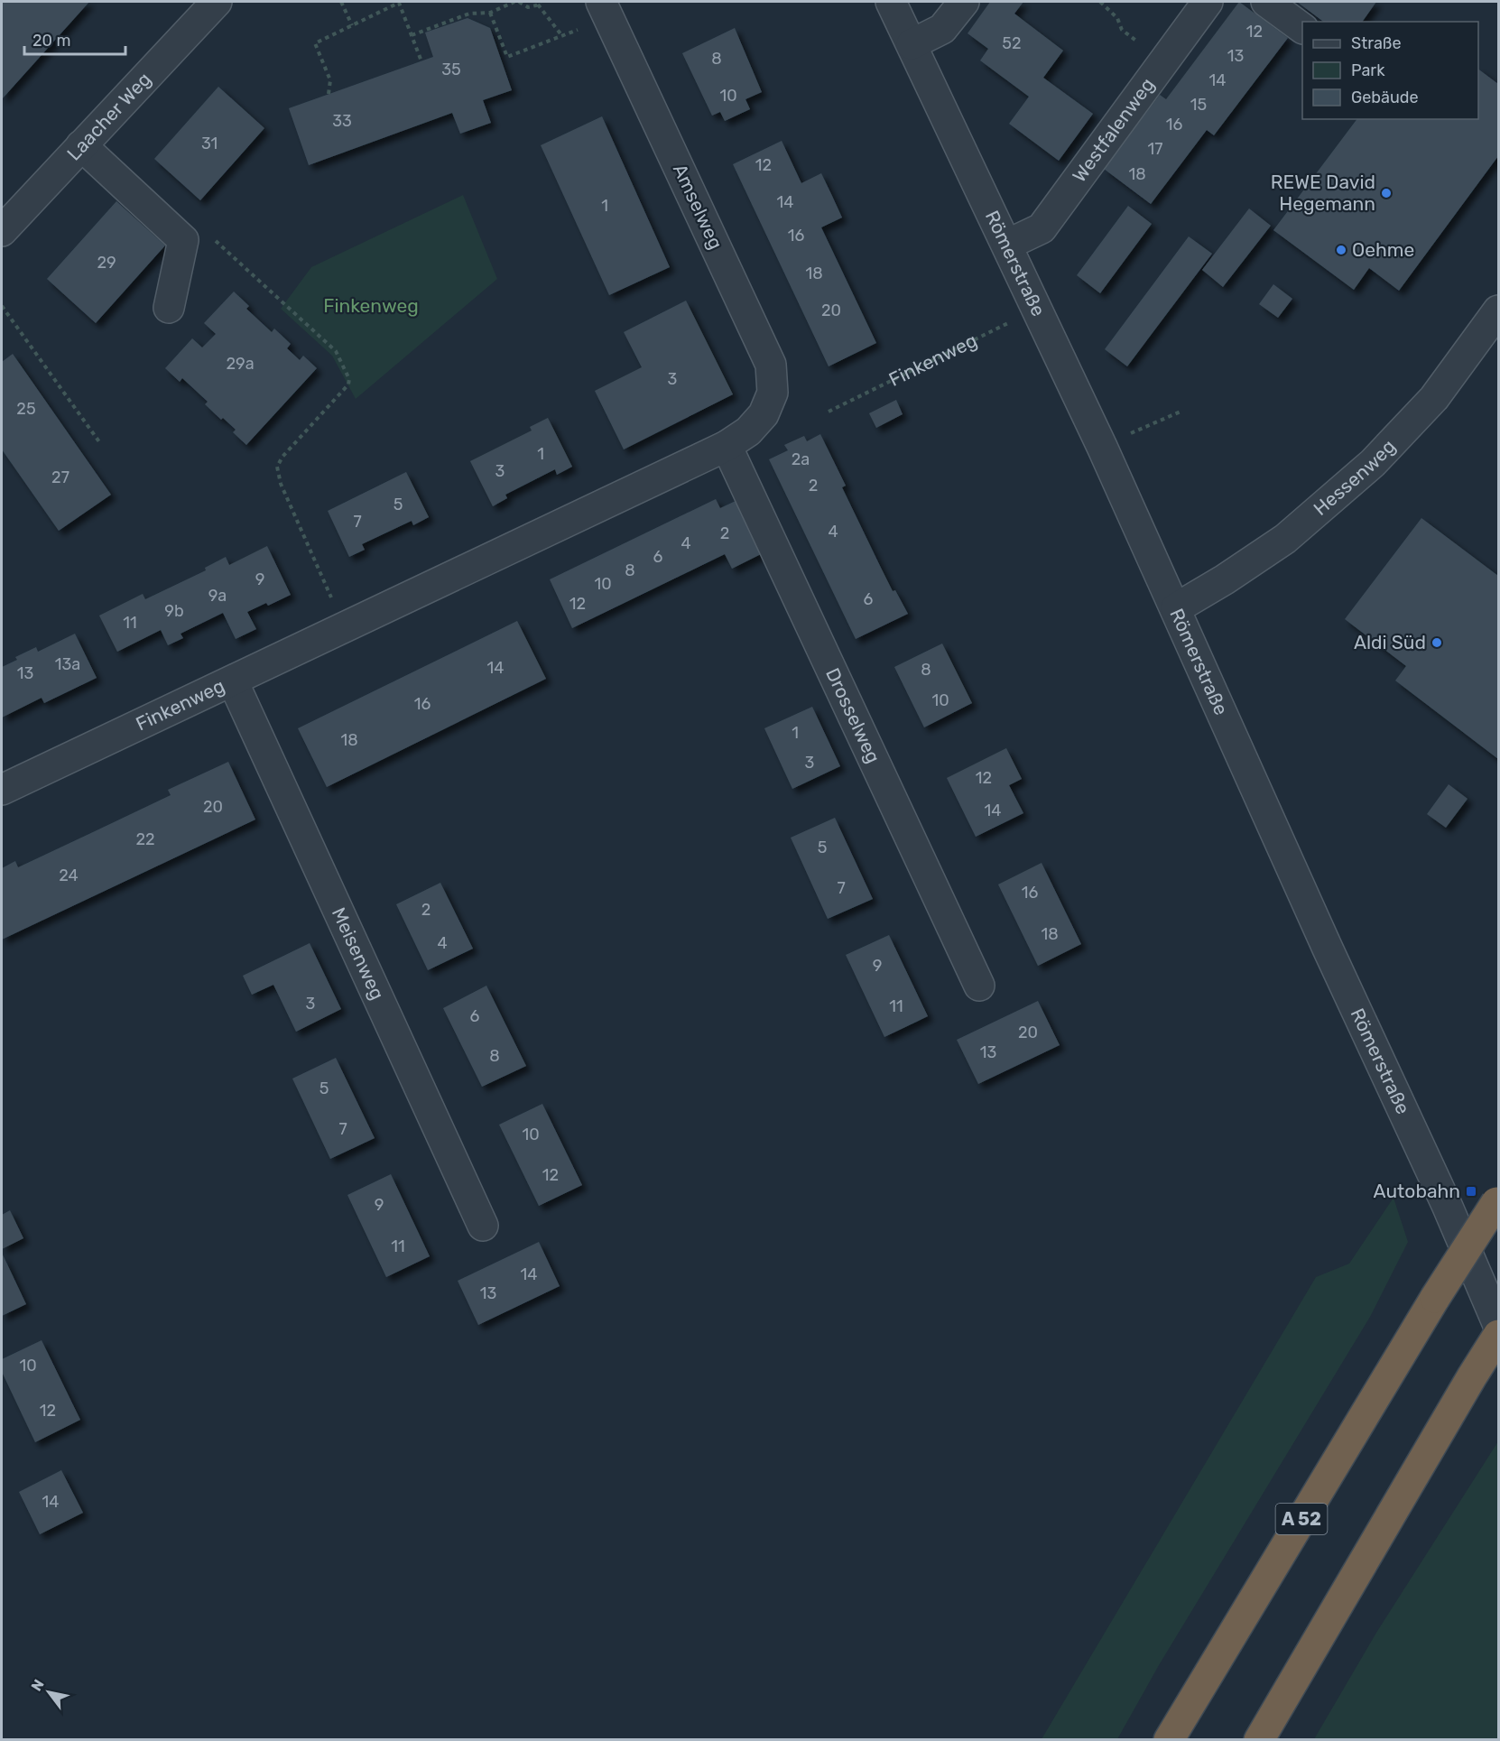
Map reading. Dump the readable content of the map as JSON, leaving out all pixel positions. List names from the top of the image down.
{
  "streets": {
    "highway": ["A 52"],
    "street": [
      "Laacher Weg",
      "Westfalenweg",
      "Amselweg",
      "Römerstraße",
      "Finkenweg",
      "Hessenweg",
      "Drosselweg",
      "Meisenweg"
    ]
  },
  "crossings": [
    ["Westfalenweg", "Römerstraße"],
    ["Amselweg", "Finkenweg"],
    ["Römerstraße", "Finkenweg"],
    ["Römerstraße", "Hessenweg"],
    ["Finkenweg", "Drosselweg"],
    ["Finkenweg", "Meisenweg"]
  ],
  "parks": ["Finkenweg"],
  "places": {
    "other": ["REWE David Hegemann", "Oehme", "Aldi Süd"],
    "transit": ["Autobahn"]
  },
  "house_numbers": [
    "12",
    "52",
    "13",
    "8",
    "35",
    "14",
    "10",
    "15",
    "33",
    "16",
    "31",
    "17",
    "12",
    "18",
    "14",
    "1",
    "16",
    "29",
    "18",
    "20",
    "29a",
    "3",
    "25",
    "1",
    "2a",
    "3",
    "27",
    "2",
    "5",
    "7",
    "4",
    "2",
    "4",
    "6",
    "8",
    "9",
    "10",
    "9a",
    "6",
    "12",
    "9b",
    "11",
    "13a",
    "14",
    "8",
    "13",
    "10",
    "16",
    "1",
    "18",
    "3",
    "12",
    "20",
    "14",
    "22",
    "5",
    "24",
    "7",
    "16",
    "2",
    "18",
    "4",
    "9",
    "3",
    "11",
    "6",
    "20",
    "13",
    "8",
    "5",
    "7",
    "10",
    "12",
    "9",
    "11",
    "14",
    "13",
    "10",
    "12",
    "14"
  ],
  "legend": ["Straße", "Park", "Gebäude"],
  "scale_bar": "20 m",
  "north": "top left"
}
